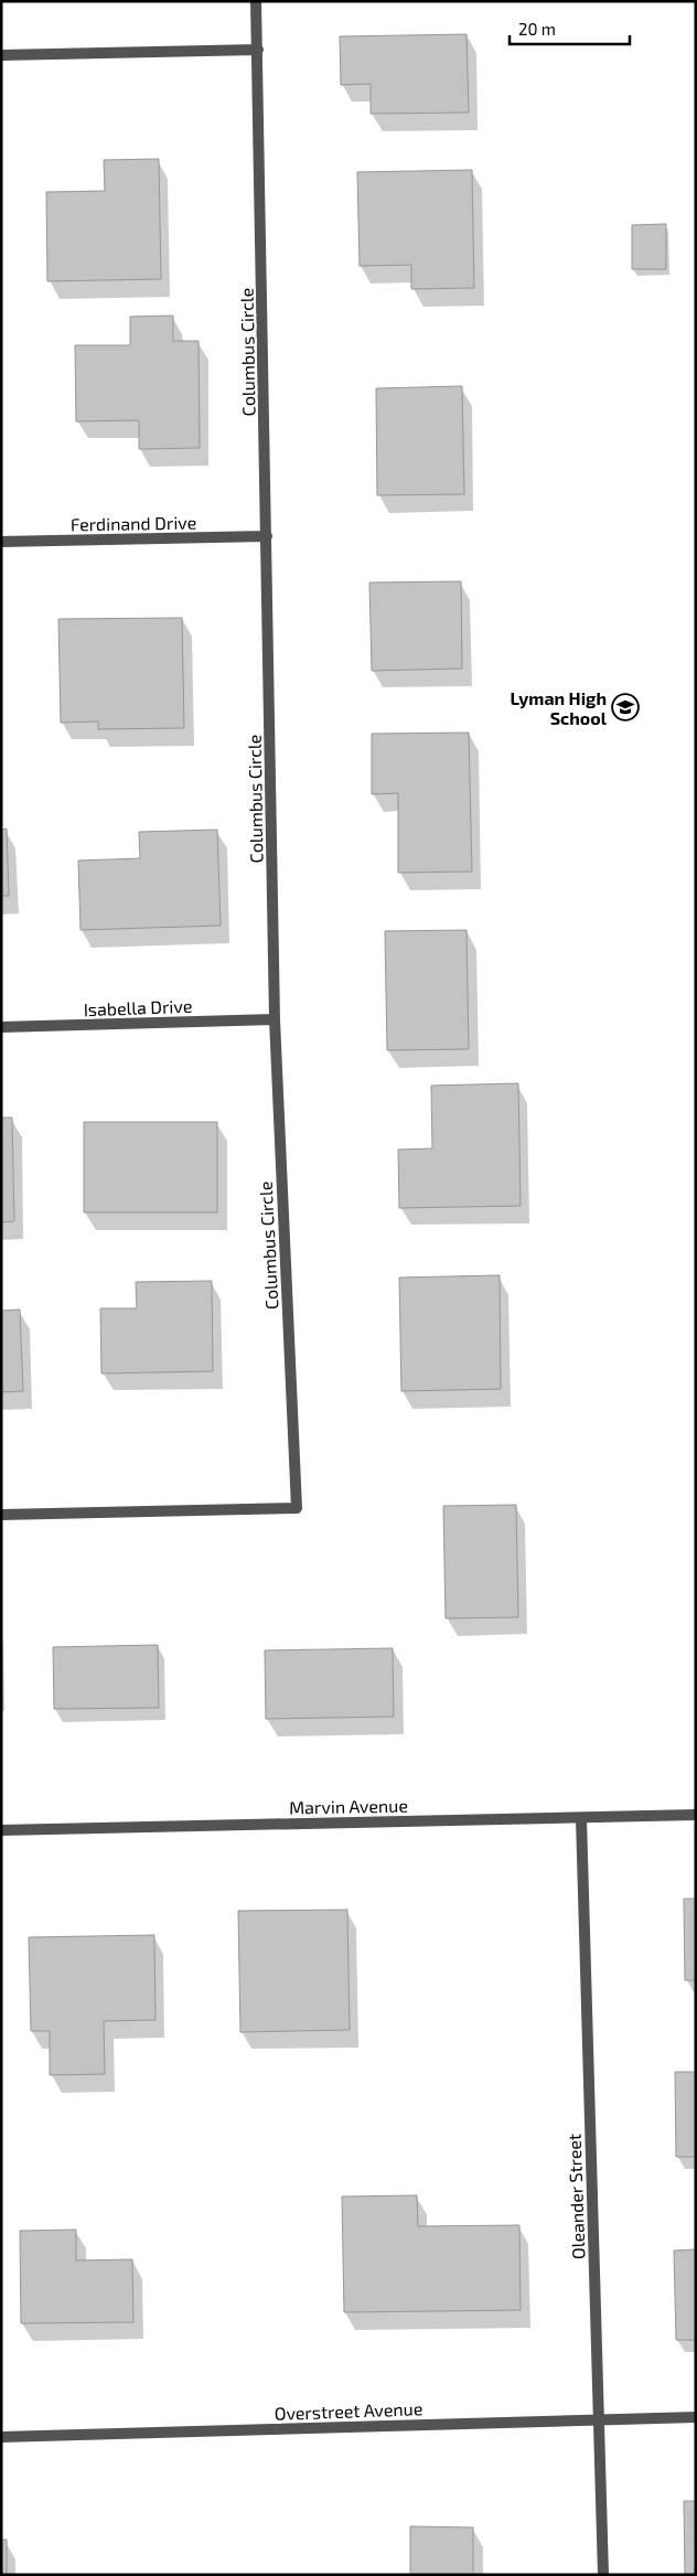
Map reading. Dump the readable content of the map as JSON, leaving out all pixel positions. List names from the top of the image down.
{
  "streets": {
    "street": [
      "Columbus Circle",
      "Ferdinand Drive",
      "Isabella Drive",
      "Marvin Avenue",
      "Oleander Street",
      "Overstreet Avenue"
    ]
  },
  "crossings": [
    ["Columbus Circle", "Ferdinand Drive"],
    ["Columbus Circle", "Isabella Drive"],
    ["Marvin Avenue", "Oleander Street"],
    ["Oleander Street", "Overstreet Avenue"]
  ],
  "places": {
    "school or university": ["Lyman High School"]
  },
  "scale_bar": "20 m"
}
